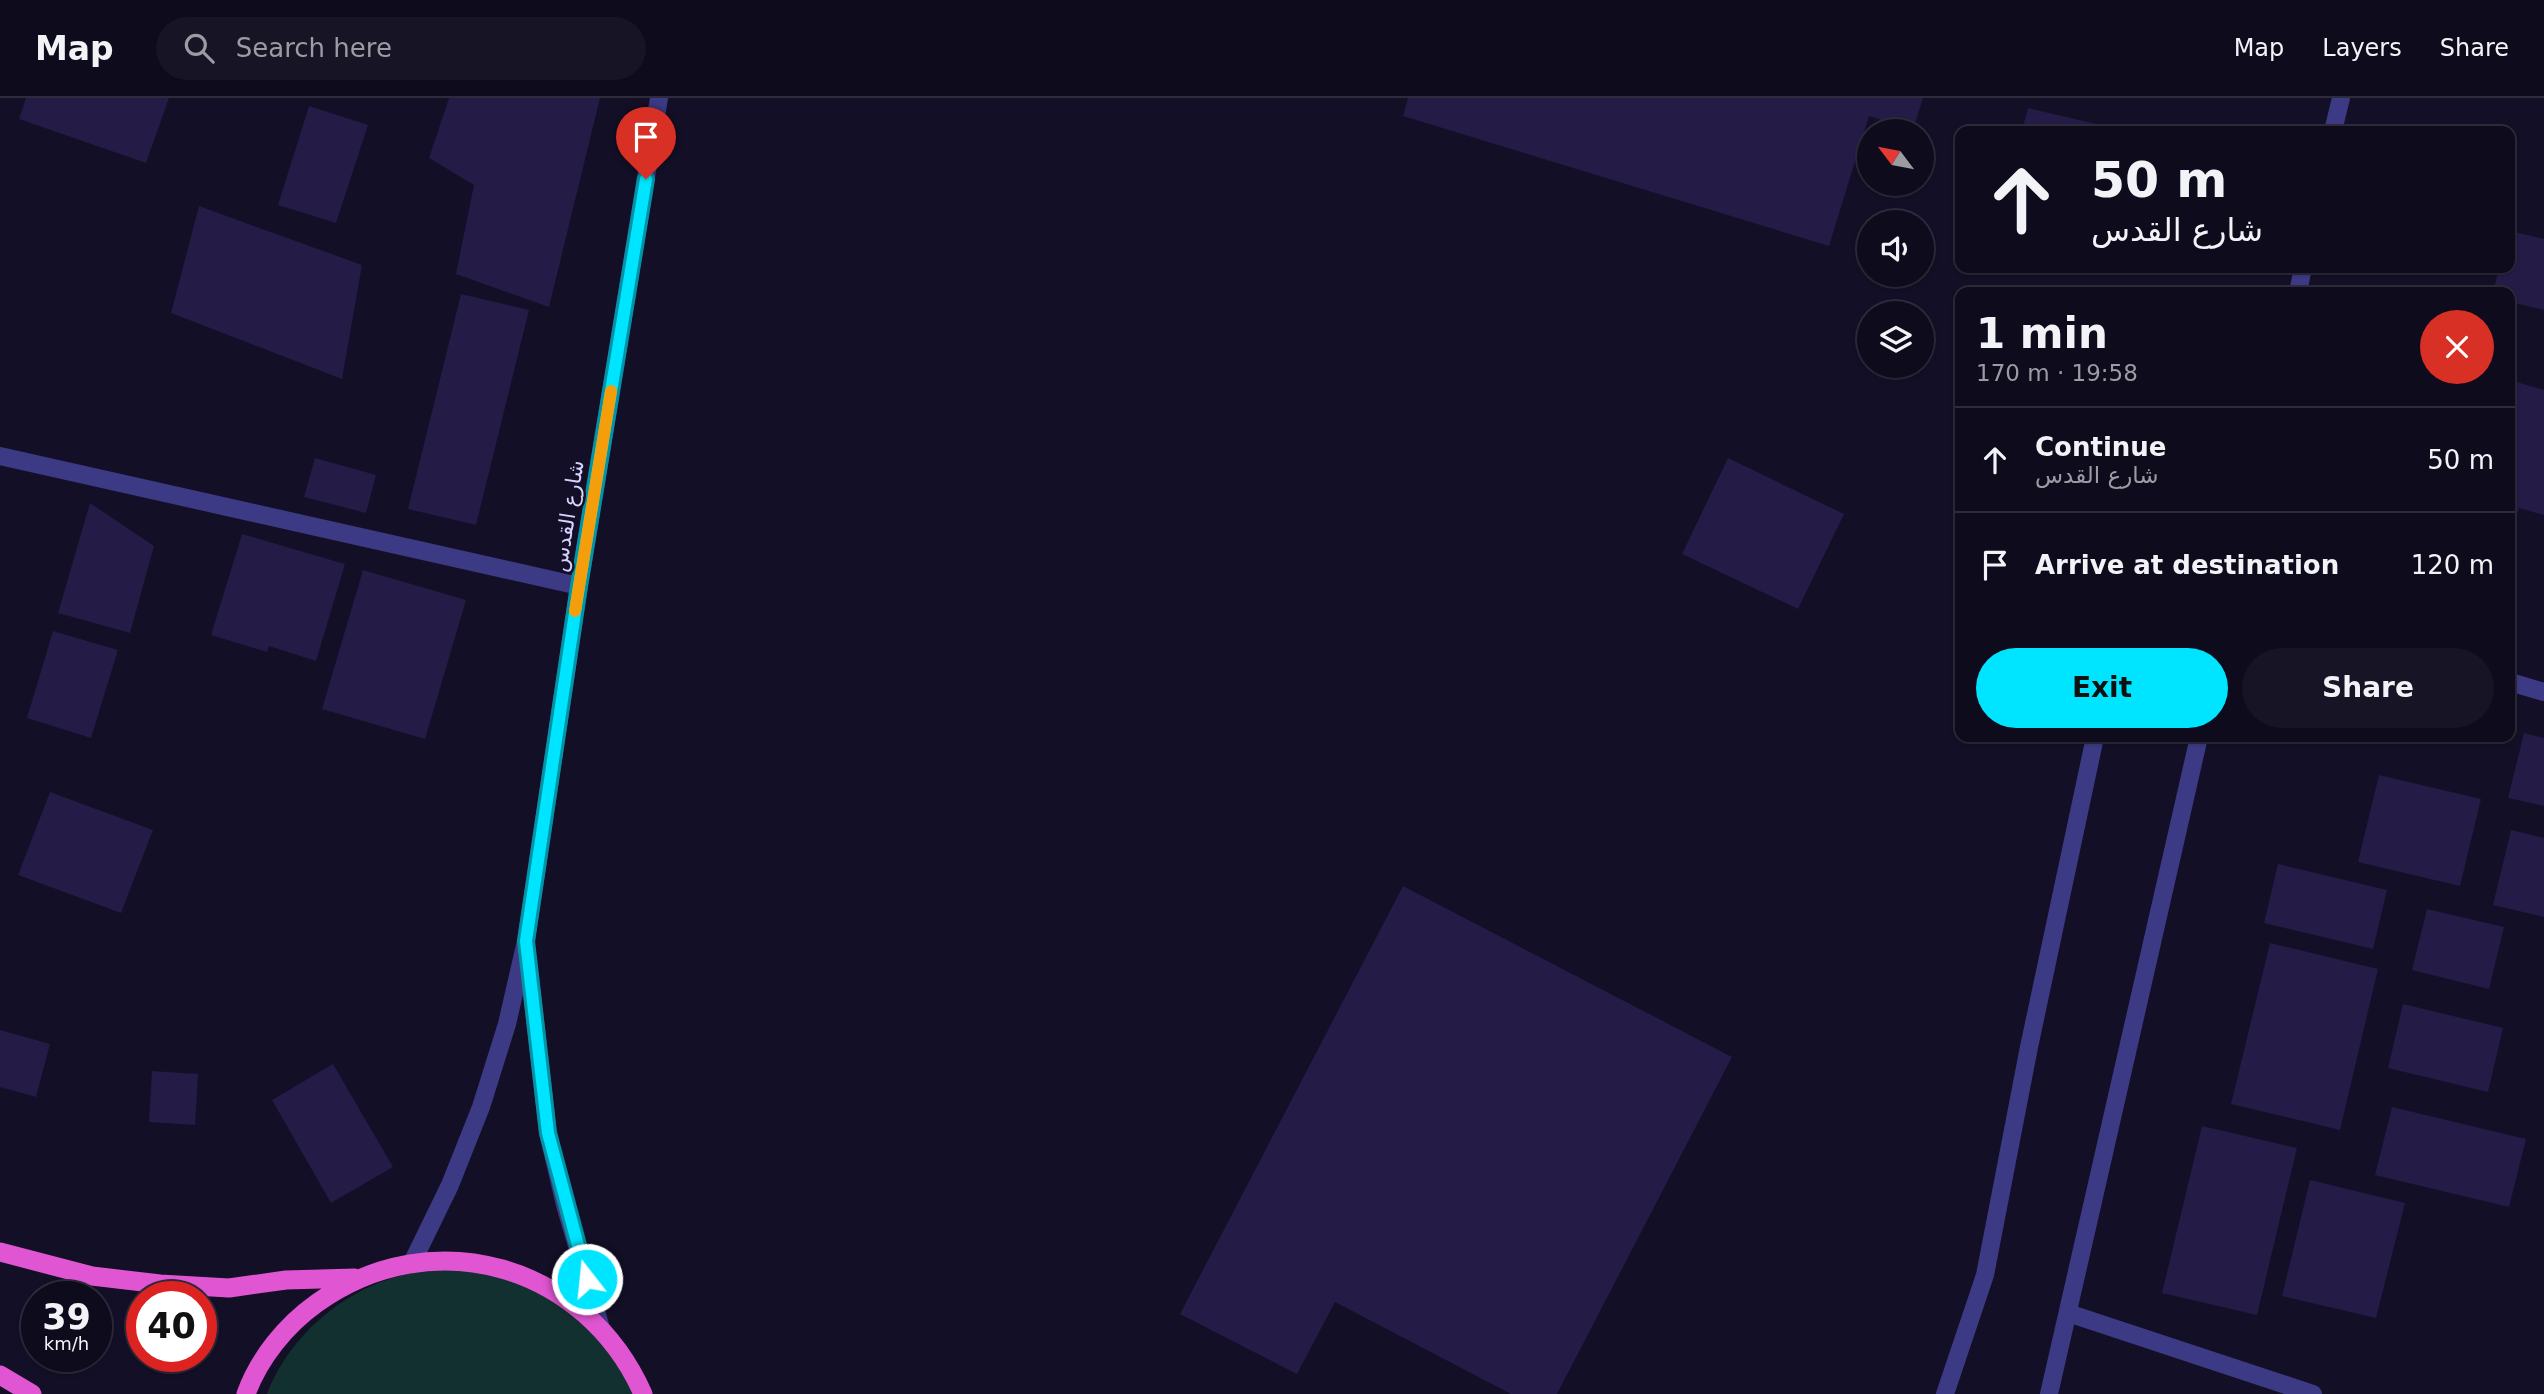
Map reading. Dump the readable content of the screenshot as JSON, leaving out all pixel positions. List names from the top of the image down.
{
  "streets": {
    "street": ["شارع القدس"]
  },
  "north": "top left",
  "page": {
    "header": "Map",
    "search": "Search here",
    "nav": ["Map", "Layers", "Share"],
    "turn": ["50 m", "شارع القدس"],
    "heading": ["1 min", "170 m · 19:58"],
    "list": [
      {
        "name": "Continue",
        "note": "شارع القدس",
        "value": "50 m"
      },
      {
        "name": "Arrive at destination",
        "value": "120 m"
      }
    ],
    "buttons": ["Exit", "Share"],
    "speed": "39 km/h",
    "limit": "40"
  }
}
